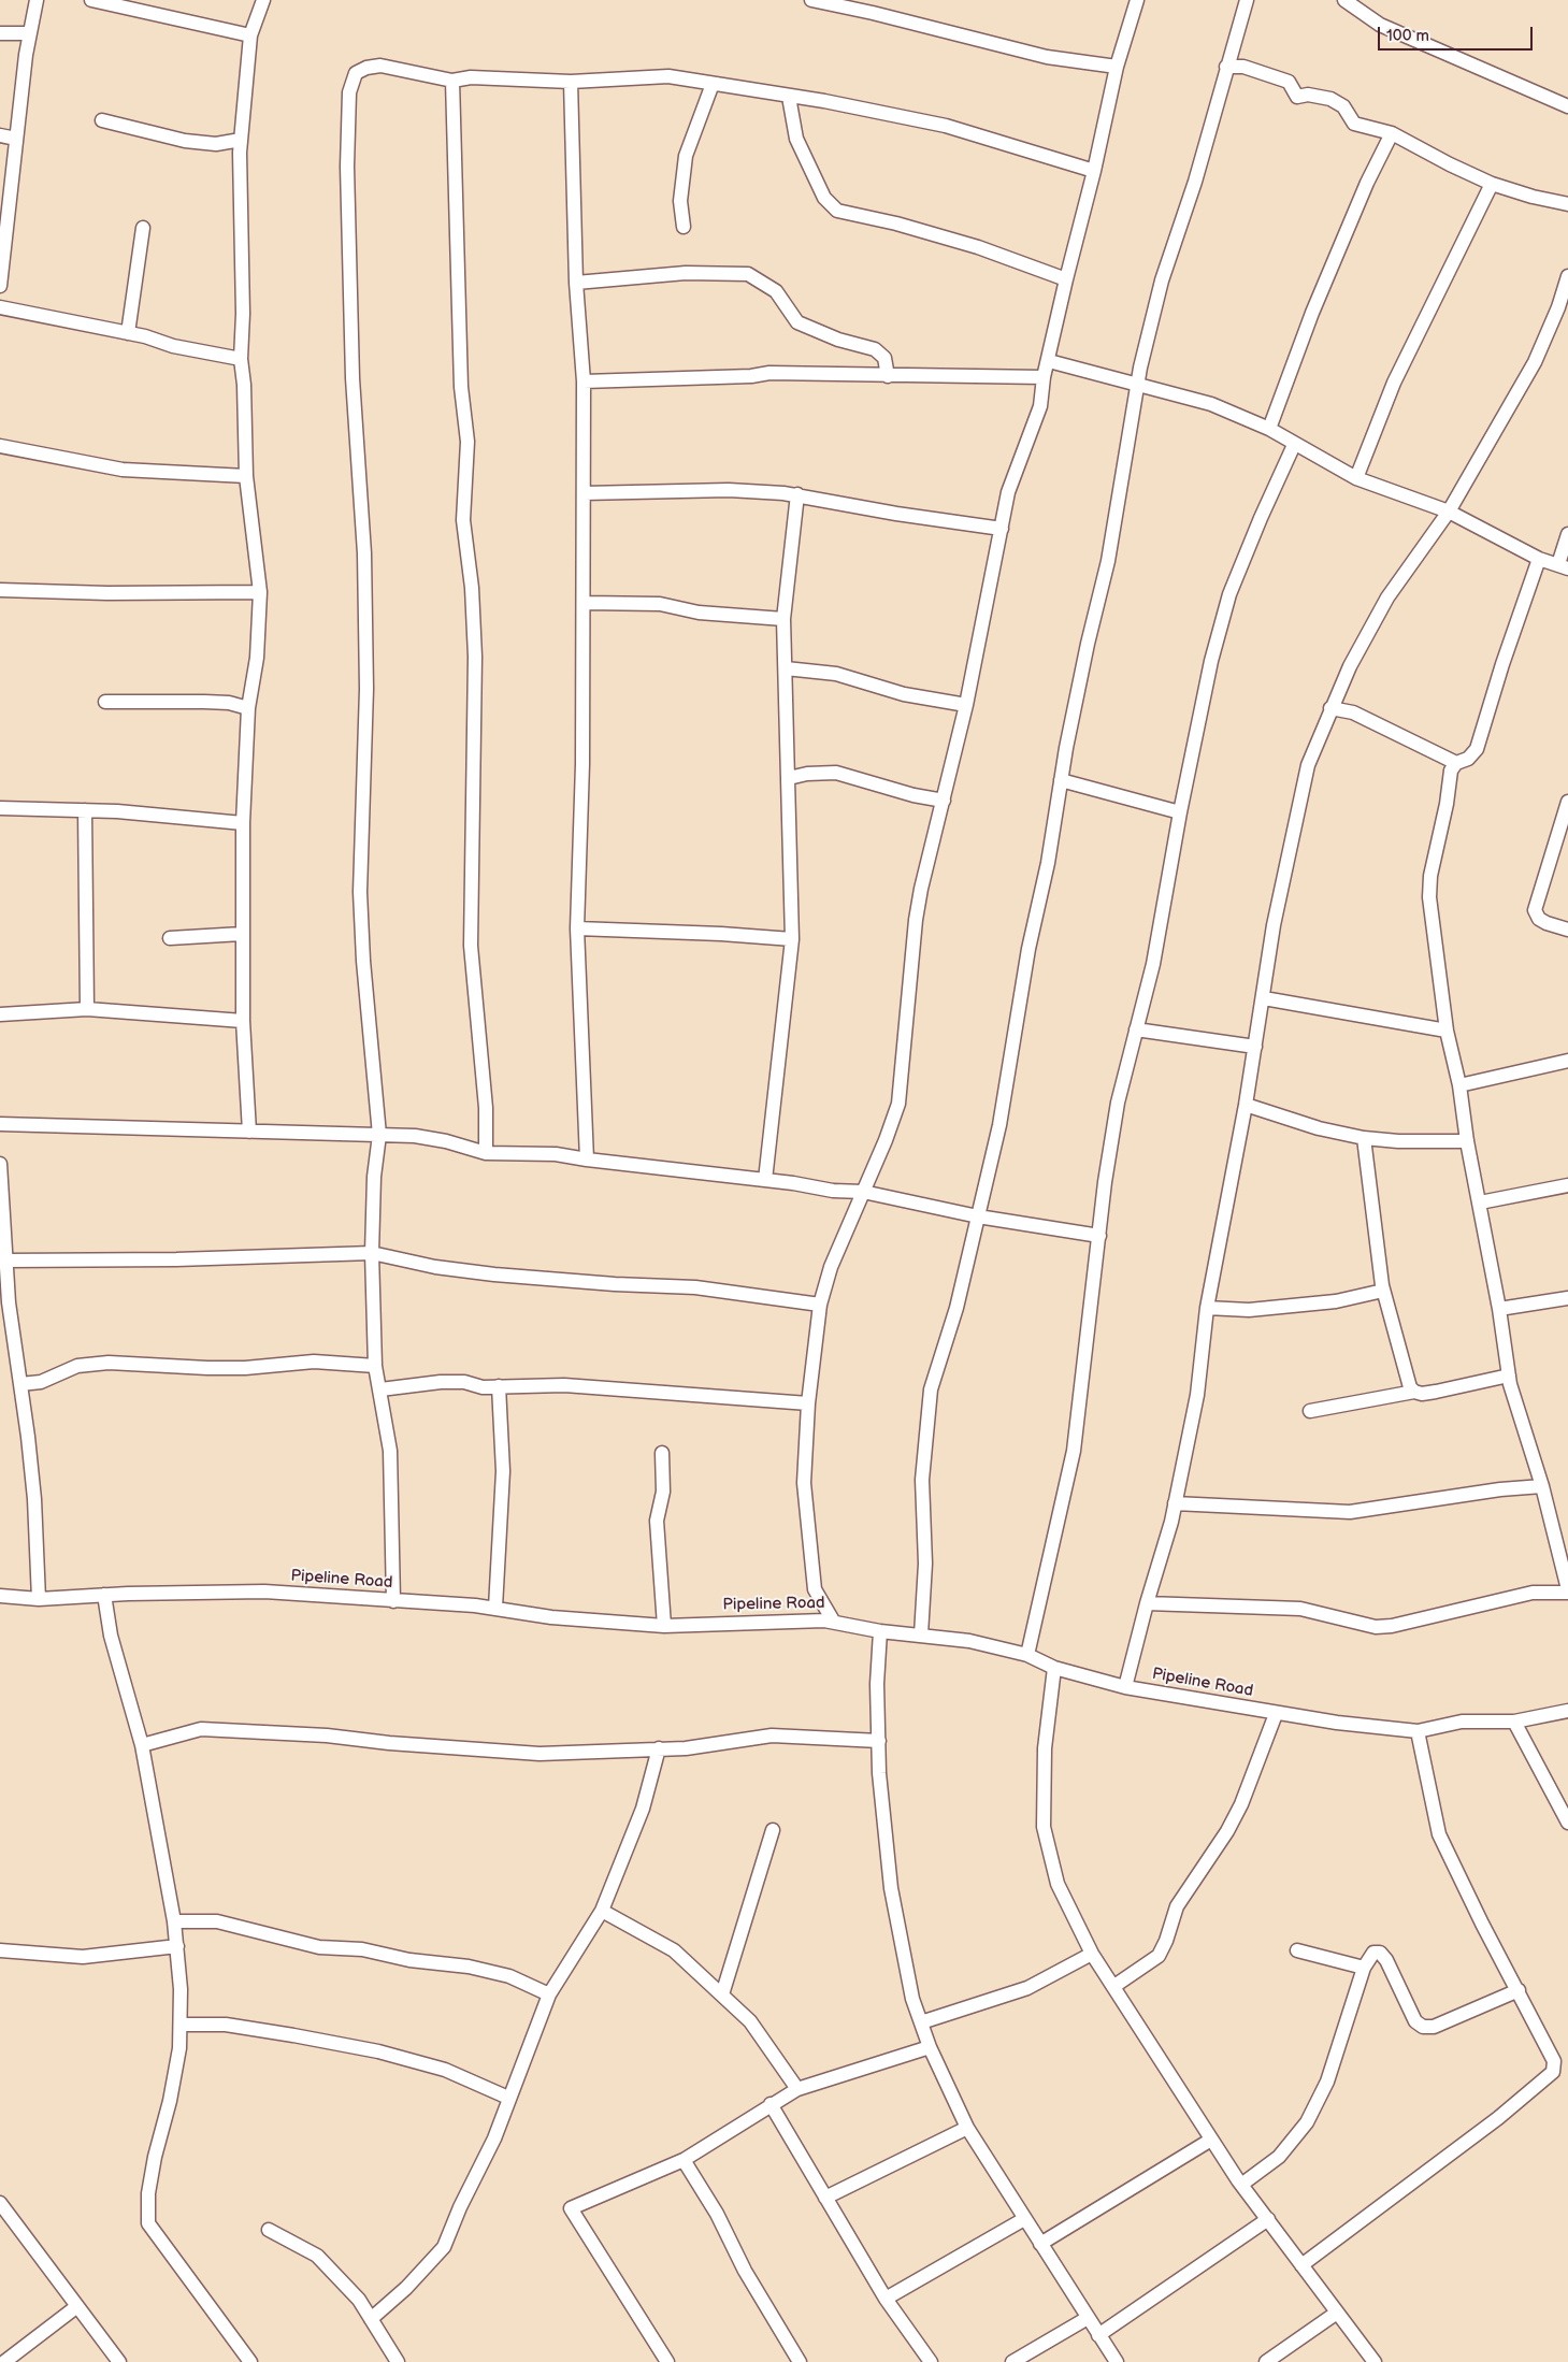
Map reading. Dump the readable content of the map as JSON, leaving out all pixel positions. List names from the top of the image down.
{
  "streets": {
    "street": ["Pipeline Road"]
  },
  "scale_bar": "100 m"
}
